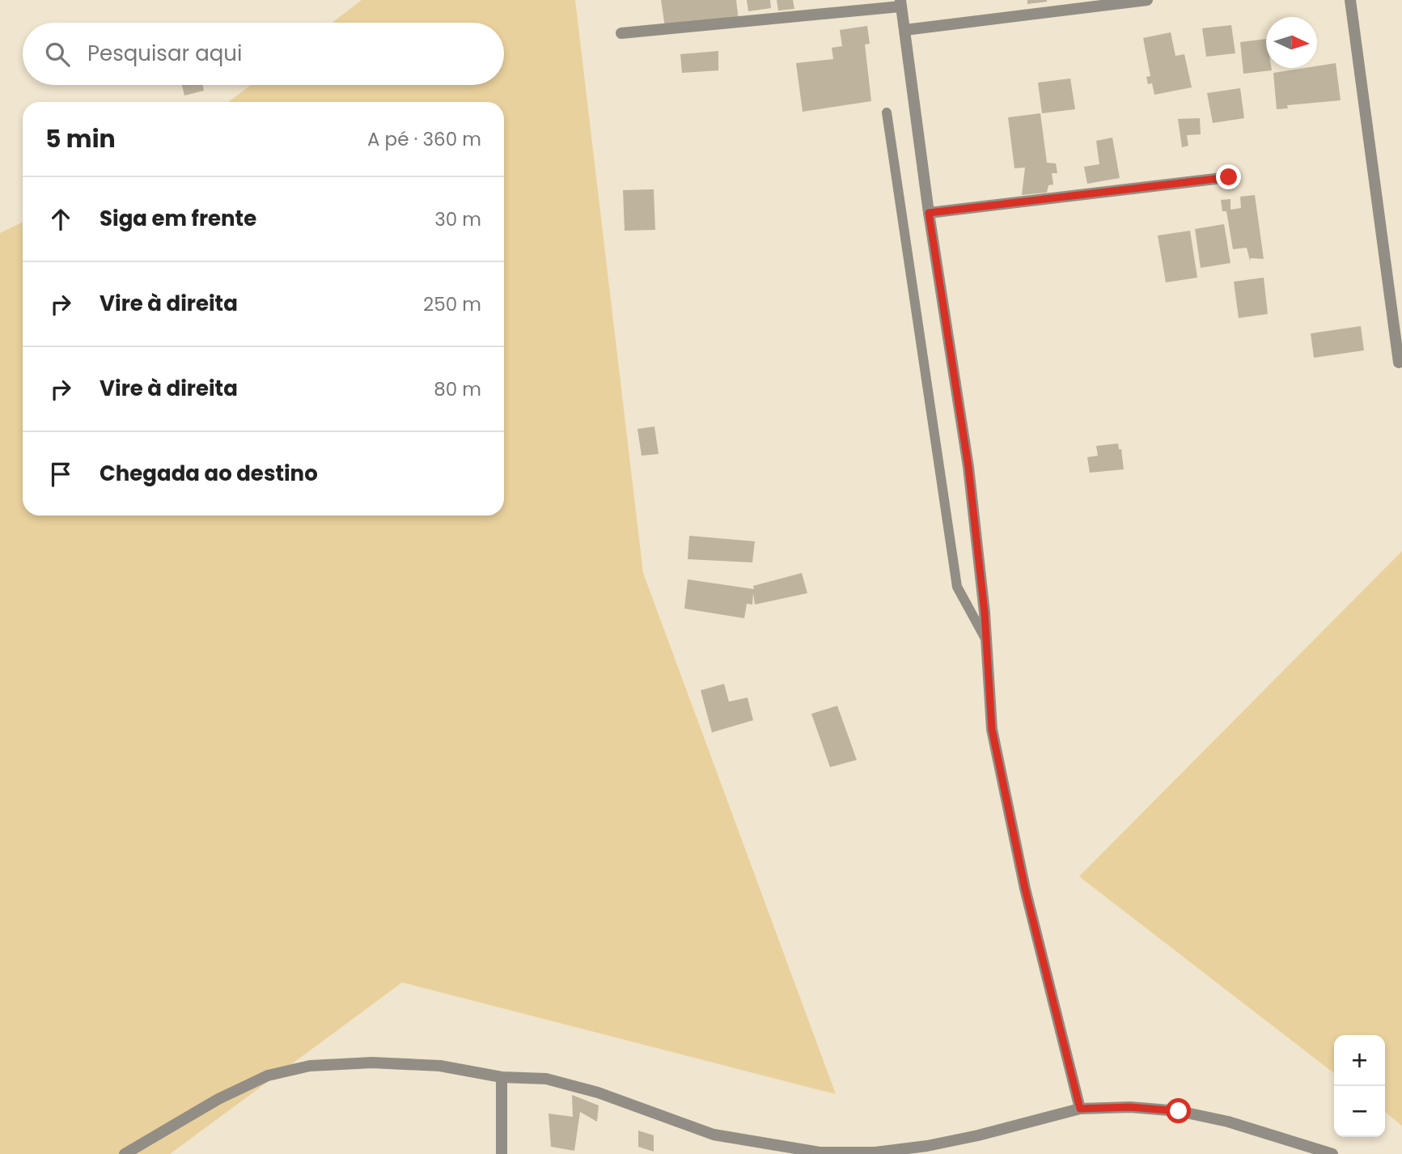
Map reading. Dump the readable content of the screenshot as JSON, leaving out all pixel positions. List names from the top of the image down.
{
  "north": "right",
  "page": {
    "search": "Pesquisar aqui",
    "heading": ["5 min", "A pé · 360 m"],
    "list": [
      ["Siga em frente", "30 m"],
      ["Vire à direita", "250 m"],
      ["Vire à direita", "80 m"],
      "Chegada ao destino"
    ],
    "map_buttons": ["+", "−"]
  }
}
